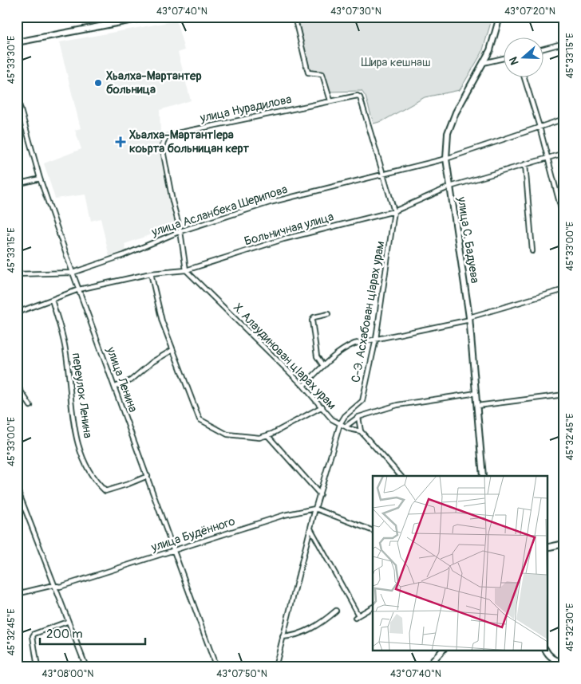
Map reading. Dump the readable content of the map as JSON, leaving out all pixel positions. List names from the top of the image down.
{
  "streets": {
    "main road": ["улица С. Бадуева"],
    "street": [
      "улица Нурадилова",
      "улица Асланбека Шерипова",
      "Больничная улица",
      "С-Э. Асхабован цIарах урам",
      "Х. Алаудинован цIарах урам",
      "улица Ленина",
      "переулок Ленина",
      "улица Будённого"
    ]
  },
  "crossings": [
    ["улица Нурадилова", "улица Асланбека Шерипова"],
    ["улица Нурадилова", "С-Э. Асхабован цIарах урам"],
    ["улица Асланбека Шерипова", "улица С. Бадуева"],
    ["улица Асланбека Шерипова", "С-Э. Асхабован цIарах урам"],
    ["улица Асланбека Шерипова", "улица Ленина"],
    ["Больничная улица", "улица С. Бадуева"],
    ["Больничная улица", "С-Э. Асхабован цIарах урам"],
    ["Больничная улица", "Х. Алаудинован цIарах урам"],
    ["Больничная улица", "улица Ленина"],
    ["Больничная улица", "переулок Ленина"],
    ["С-Э. Асхабован цIарах урам", "Х. Алаудинован цIарах урам"],
    ["С-Э. Асхабован цIарах урам", "улица Будённого"],
    ["улица Ленина", "переулок Ленина"],
    ["улица Ленина", "улица Будённого"]
  ],
  "parks": ["Шира кешнаш"],
  "places": {
    "other": ["Хьалха-Мартантер больница"],
    "health": ["Хьалха-МартантIера коьрта больницан керт"]
  },
  "scale_bar": "200 m",
  "north": "left",
  "coordinates": [
    "43°07'40\"N",
    "43°07'30\"N",
    "43°07'20\"N",
    "45°33'15\"E",
    "45°33'30\"E",
    "45°33'00\"E",
    "45°32'45\"E",
    "45°32'30\"E",
    "43°08'00\"N",
    "43°07'50\"N"
  ]
}
